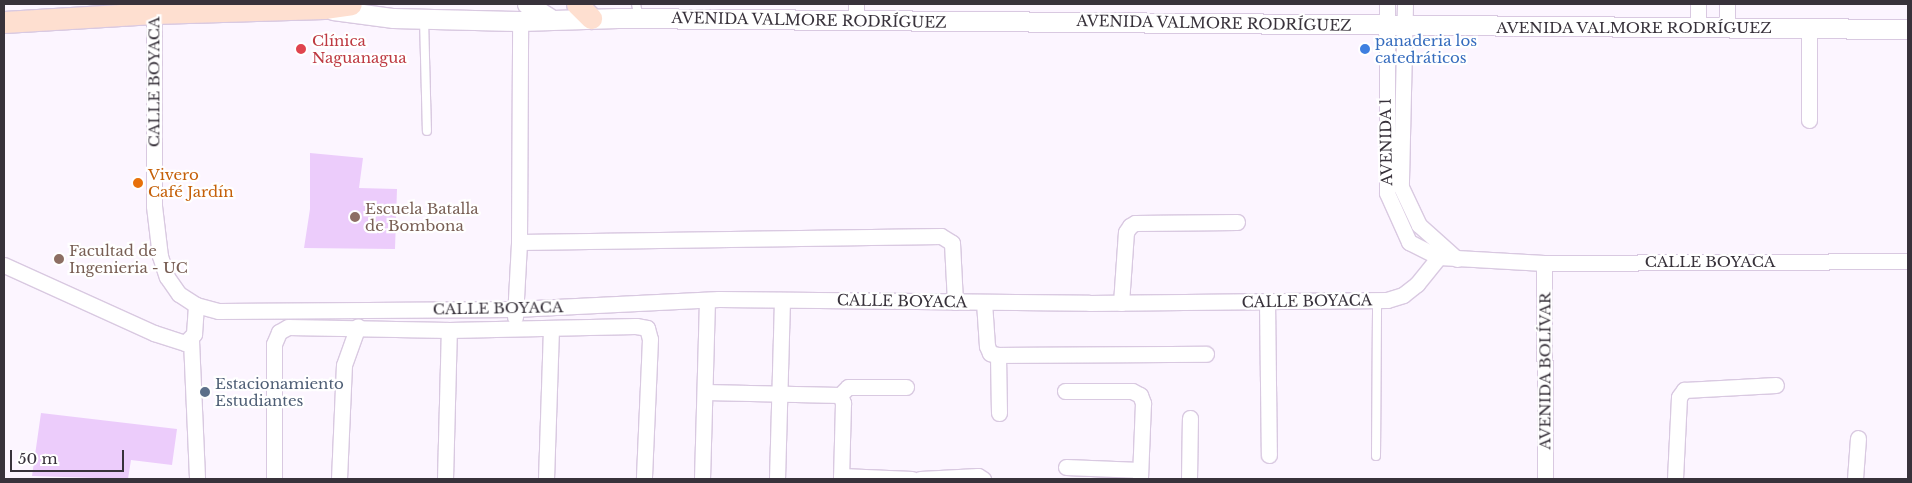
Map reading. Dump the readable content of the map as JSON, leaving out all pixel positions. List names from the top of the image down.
{
  "streets": {
    "street": [
      "AVENIDA VALMORE RODRÍGUEZ",
      "CALLE BOYACA",
      "AVENIDA 1",
      "AVENIDA BOLÍVAR"
    ]
  },
  "crossings": [
    ["AVENIDA VALMORE RODRÍGUEZ", "AVENIDA 1"],
    ["CALLE BOYACA", "AVENIDA 1"],
    ["CALLE BOYACA", "AVENIDA BOLÍVAR"]
  ],
  "places": [
    "Clínica Naguanagua",
    "panaderia los catedráticos",
    "Vivero Café Jardín",
    "Escuela Batalla de Bombona",
    "Facultad de Ingenieria - UC",
    "Estacionamiento Estudiantes"
  ],
  "scale_bar": "50 m"
}
